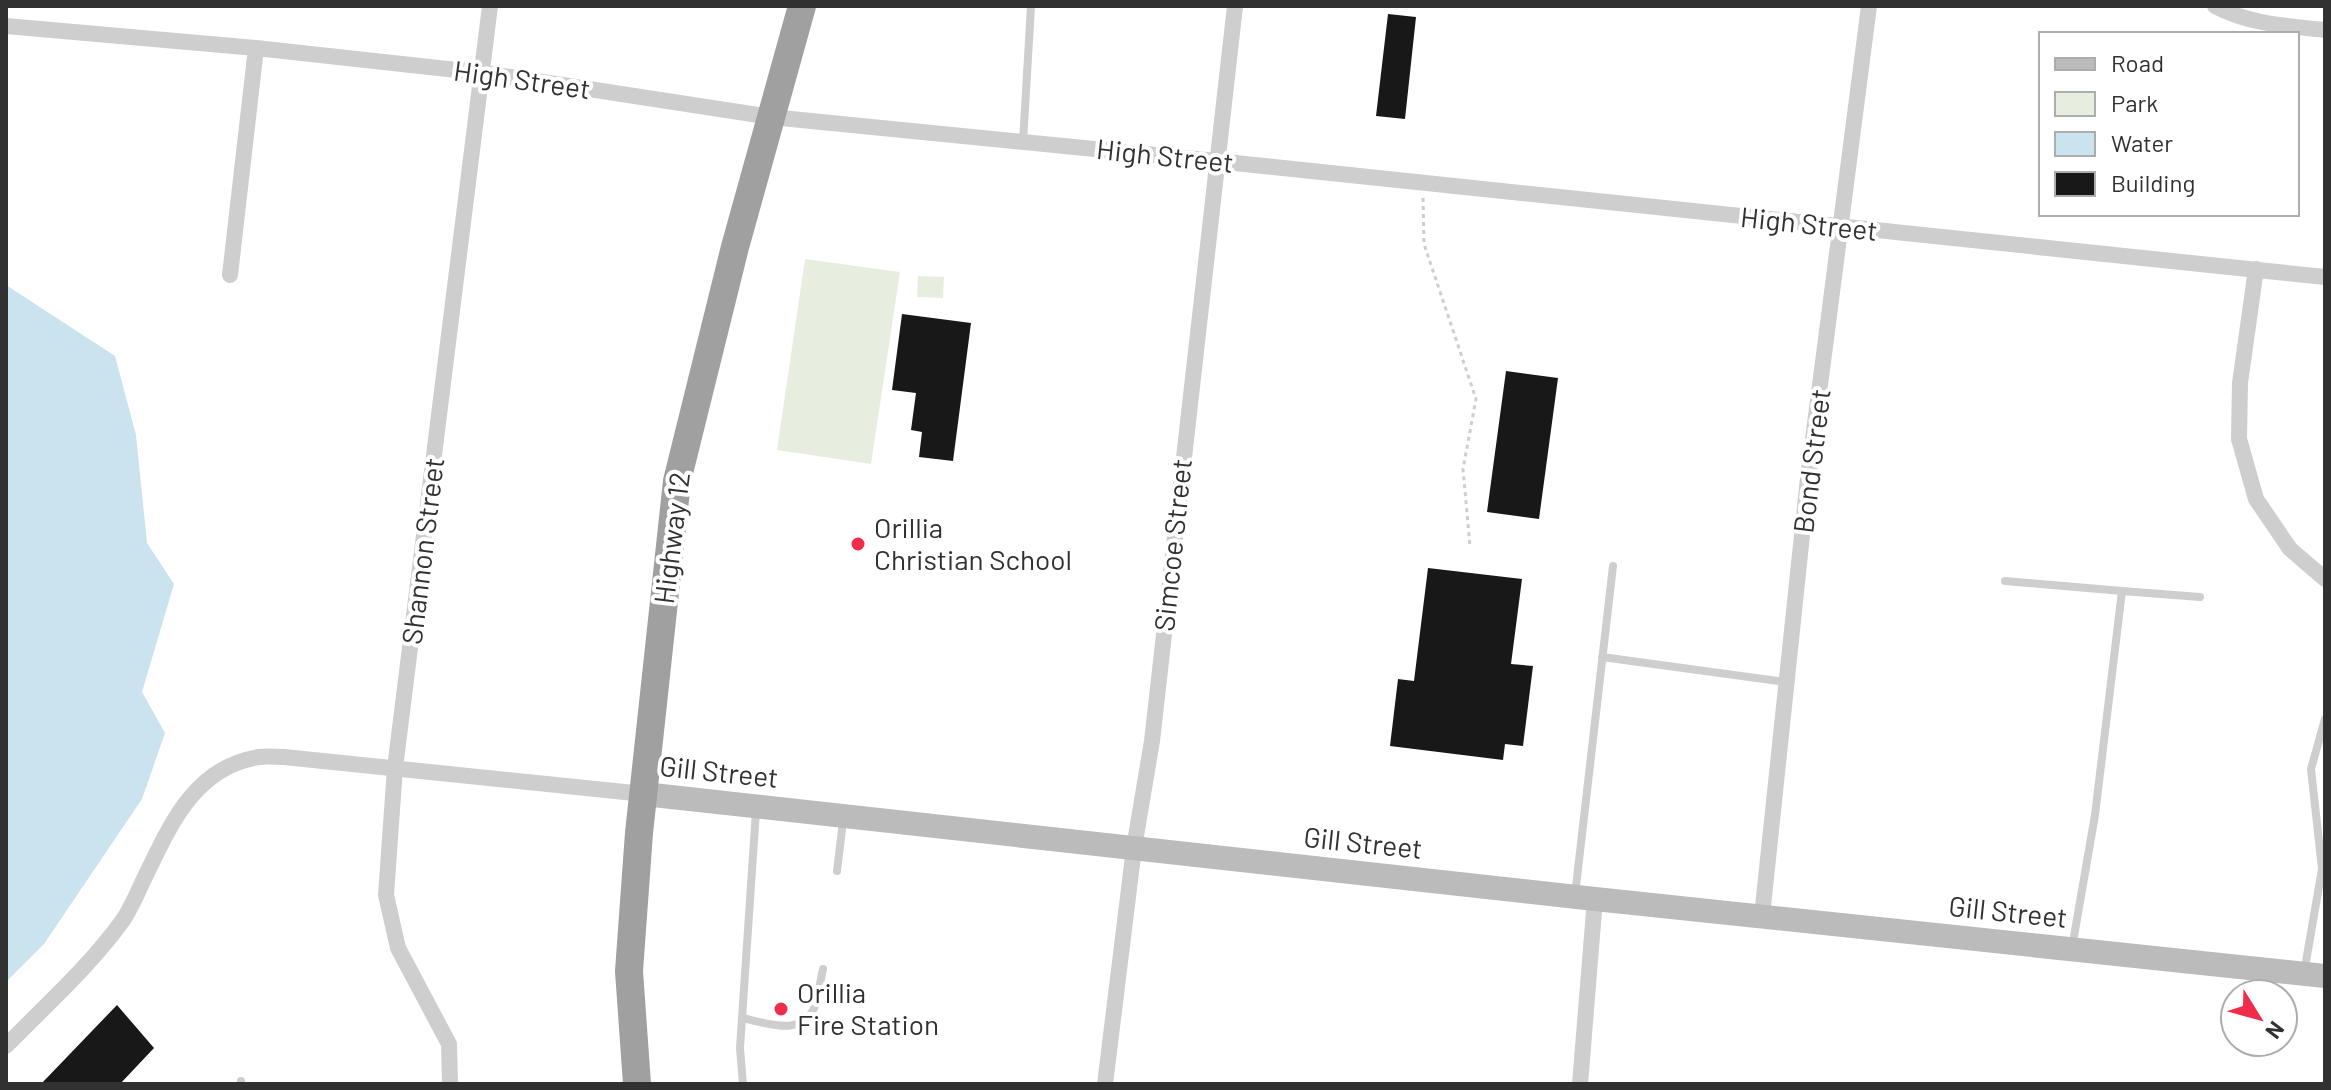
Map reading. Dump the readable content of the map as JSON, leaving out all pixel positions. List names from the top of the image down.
{
  "streets": {
    "highway": ["Highway 12"],
    "main road": ["Gill Street"],
    "street": [
      "High Street",
      "Bond Street",
      "Simcoe Street",
      "Shannon Street"
    ]
  },
  "crossings": [
    ["High Street", "Bond Street"],
    ["High Street", "Highway 12"],
    ["High Street", "Simcoe Street"],
    ["High Street", "Shannon Street"],
    ["Bond Street", "Gill Street"],
    ["Highway 12", "Gill Street"],
    ["Simcoe Street", "Gill Street"],
    ["Shannon Street", "Gill Street"]
  ],
  "places": ["Orillia Christian School", "Orillia Fire Station"],
  "legend": [
    "Road",
    "Park",
    "Water",
    "Building"
  ],
  "north": "bottom right"
}
